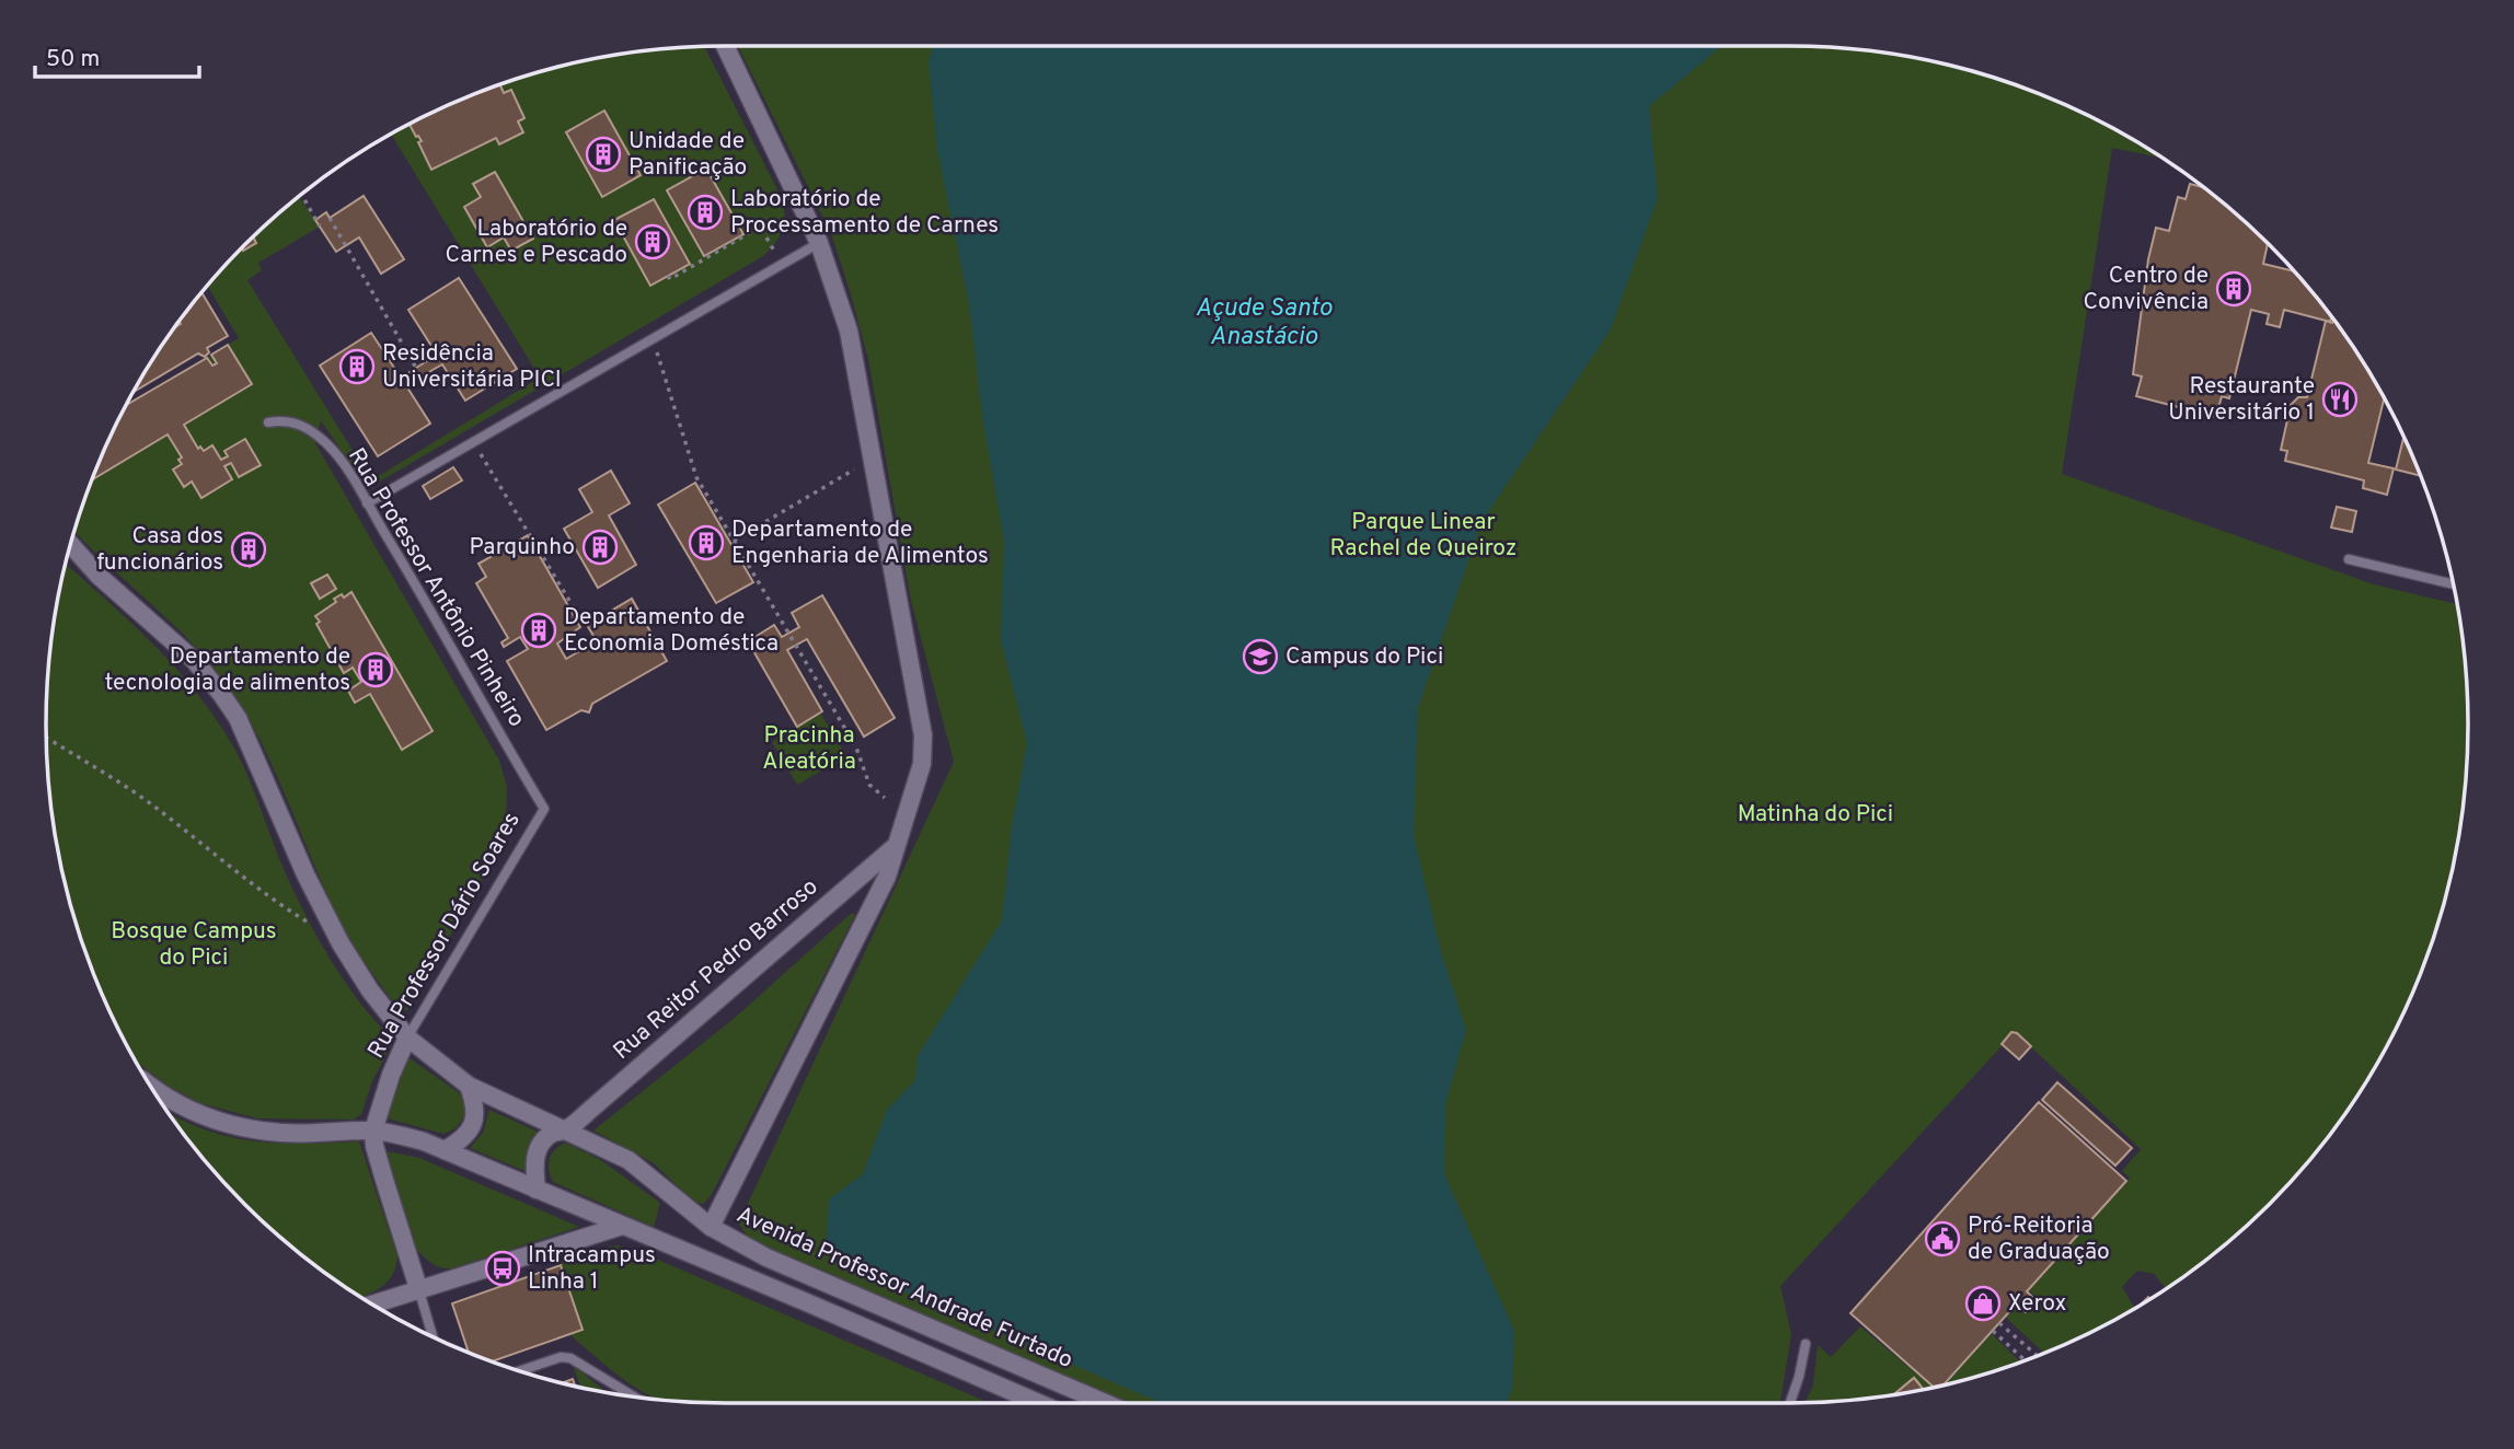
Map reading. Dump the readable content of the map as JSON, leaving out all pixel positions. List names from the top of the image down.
{
  "streets": {
    "street": ["Rua Professor Dário Soares", "Rua Reitor Pedro Barroso", "Avenida Professor Andrade Furtado"],
    "lane": ["Rua Professor Antônio Pinheiro"]
  },
  "crossings": [
    ["Rua Professor Antônio Pinheiro", "Rua Professor Dário Soares"],
    ["Rua Professor Dário Soares", "Avenida Professor Andrade Furtado"],
    ["Rua Reitor Pedro Barroso", "Avenida Professor Andrade Furtado"]
  ],
  "water": ["Açude Santo Anastácio"],
  "parks": [
    "Parque Linear Rachel de Queiroz",
    "Pracinha Aleatória",
    "Matinha do Pici",
    "Bosque Campus do Pici"
  ],
  "places": {
    "building": [
      "Unidade de Panificação",
      "Laboratório de Processamento de Carnes",
      "Laboratório de Carnes e Pescado",
      "Centro de Convivência",
      "Residência Universitária PICI",
      "Departamento de Engenharia de Alimentos",
      "Parquinho",
      "Casa dos funcionários",
      "Departamento de Economia Doméstica",
      "Departamento de tecnologia de alimentos"
    ],
    "restaurant": ["Restaurante Universitário 1"],
    "school or university": ["Campus do Pici"],
    "public building": ["Pró-Reitoria de Graduação"],
    "bus stop": ["Intracampus Linha 1"],
    "shop": ["Xerox"]
  },
  "scale_bar": "50 m"
}
